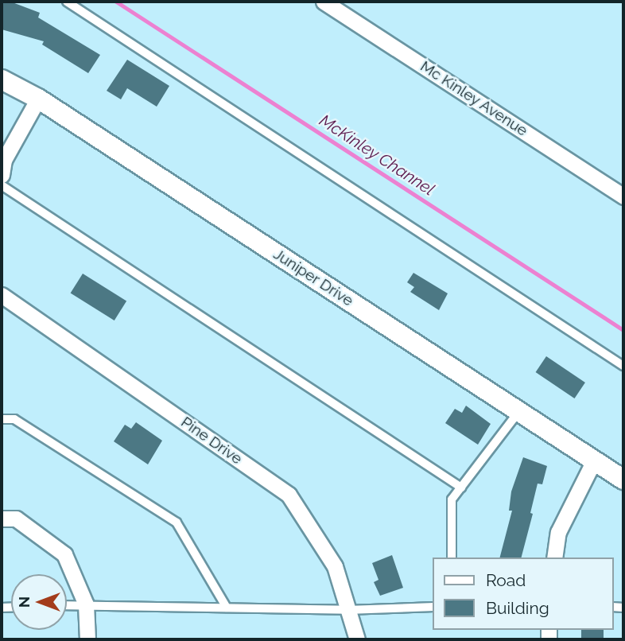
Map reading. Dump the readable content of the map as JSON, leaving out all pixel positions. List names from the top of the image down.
{
  "streets": {
    "street": ["Mc Kinley Avenue", "Juniper Drive", "Pine Drive"]
  },
  "water": ["McKinley Channel"],
  "legend": ["Road", "Building"],
  "north": "left"
}
